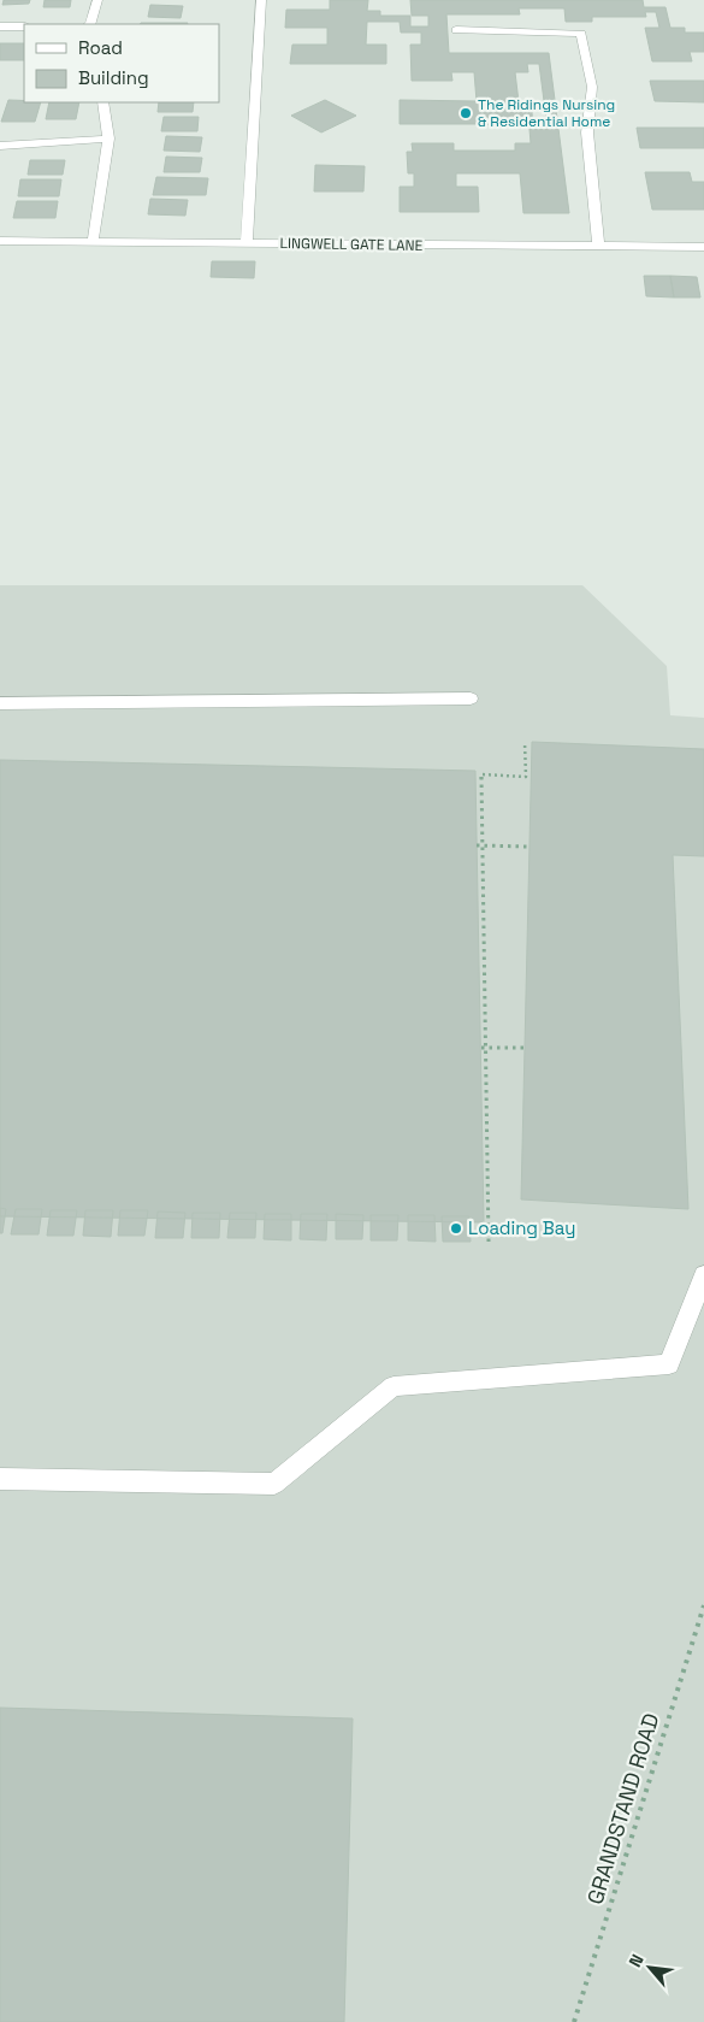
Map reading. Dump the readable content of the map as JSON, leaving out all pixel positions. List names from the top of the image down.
{
  "streets": {
    "street": ["LINGWELL GATE LANE"],
    "path": ["GRANDSTAND ROAD"]
  },
  "places": ["The Ridings Nursing & Residential Home", "Loading Bay"],
  "legend": ["Road", "Building"],
  "north": "top left"
}
